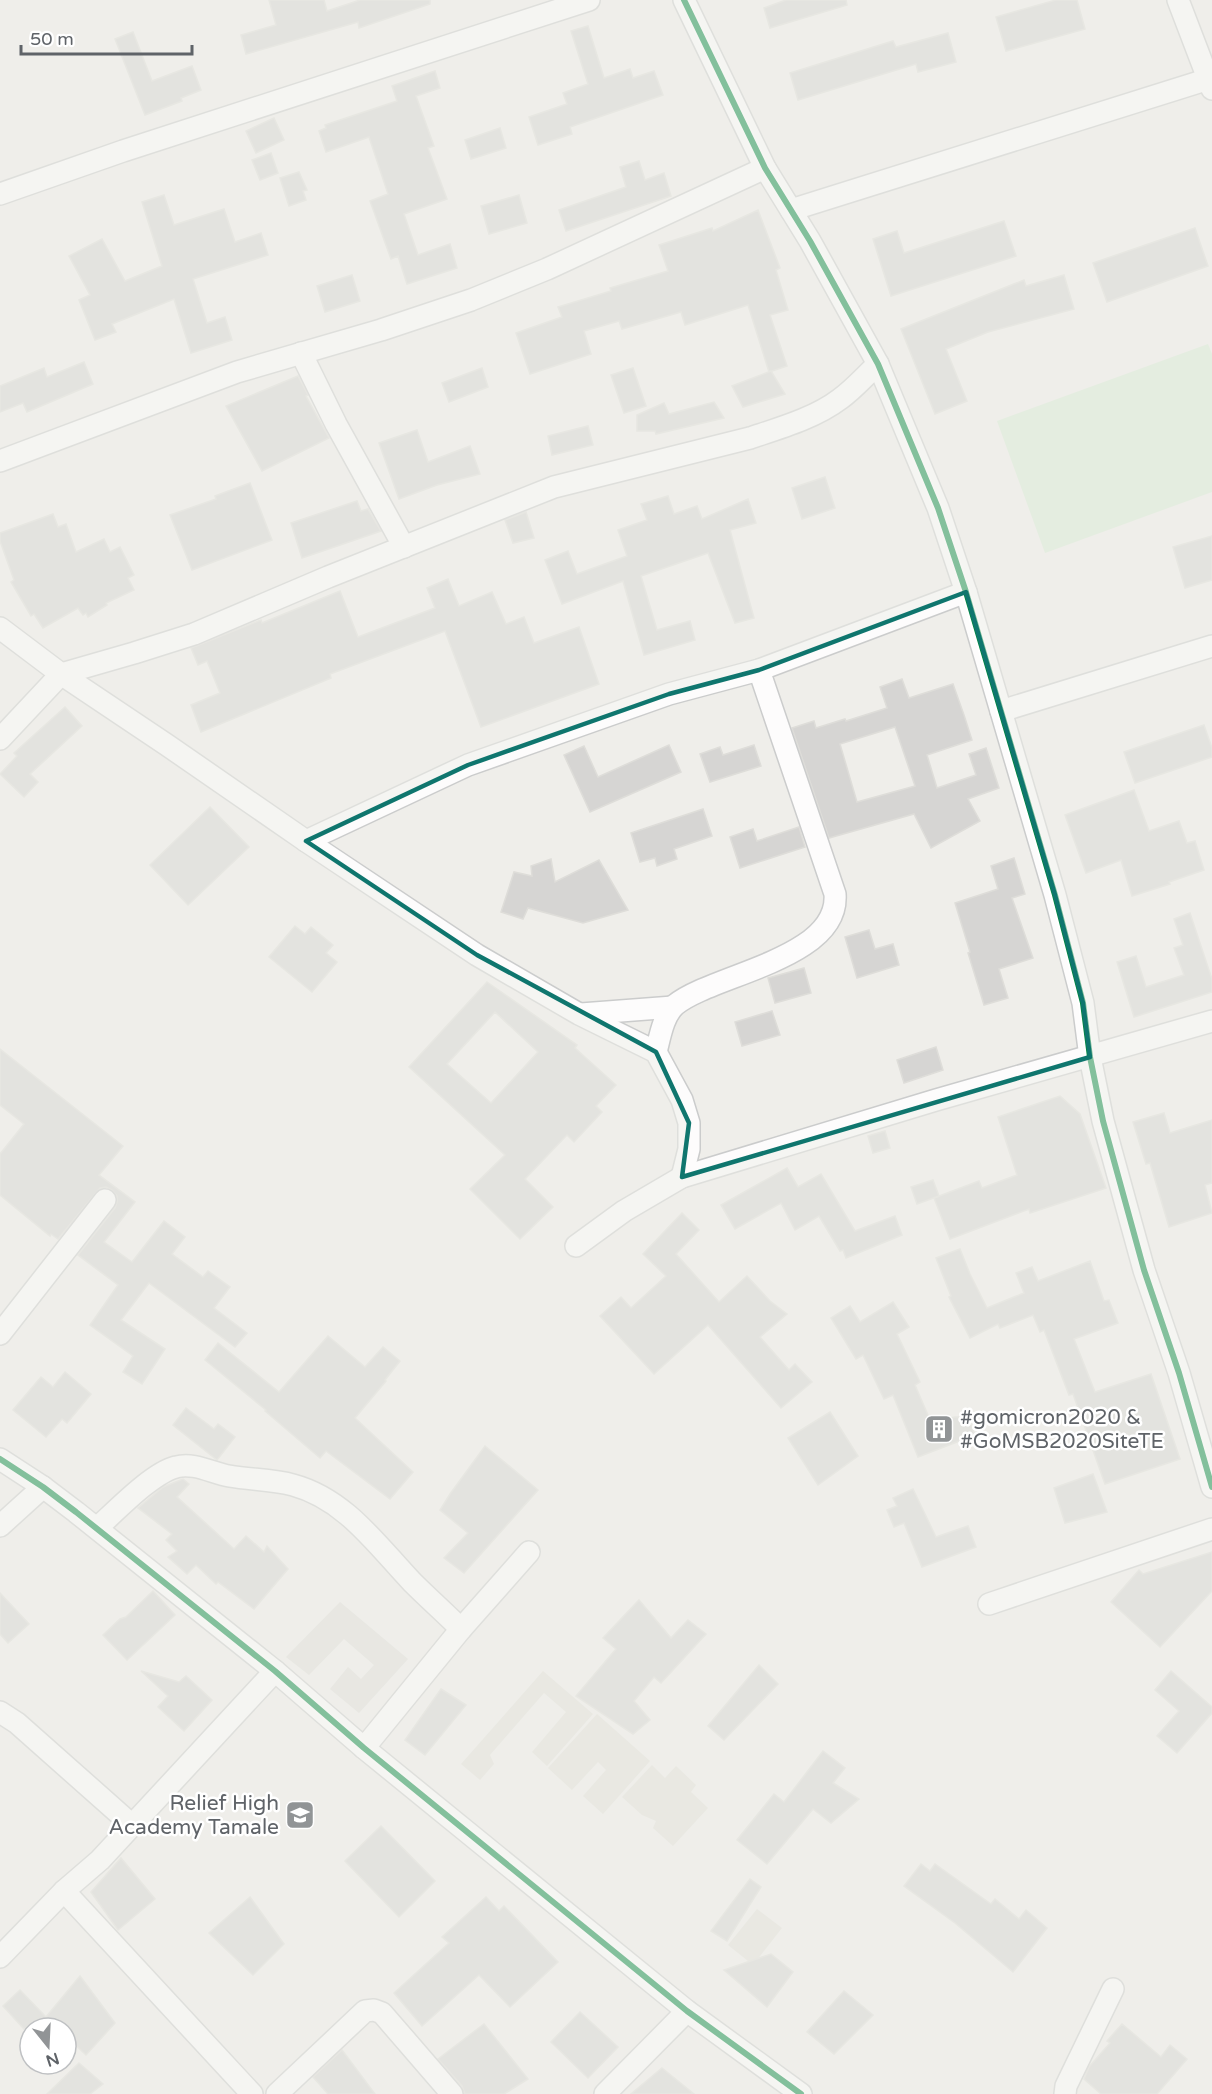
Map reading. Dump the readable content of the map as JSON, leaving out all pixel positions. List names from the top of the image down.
{
  "places": {
    "building": ["#gomicron2020 & #GoMSB2020SiteTE"],
    "school or university": ["Relief High Academy Tamale"]
  },
  "scale_bar": "50 m",
  "north": "bottom"
}
